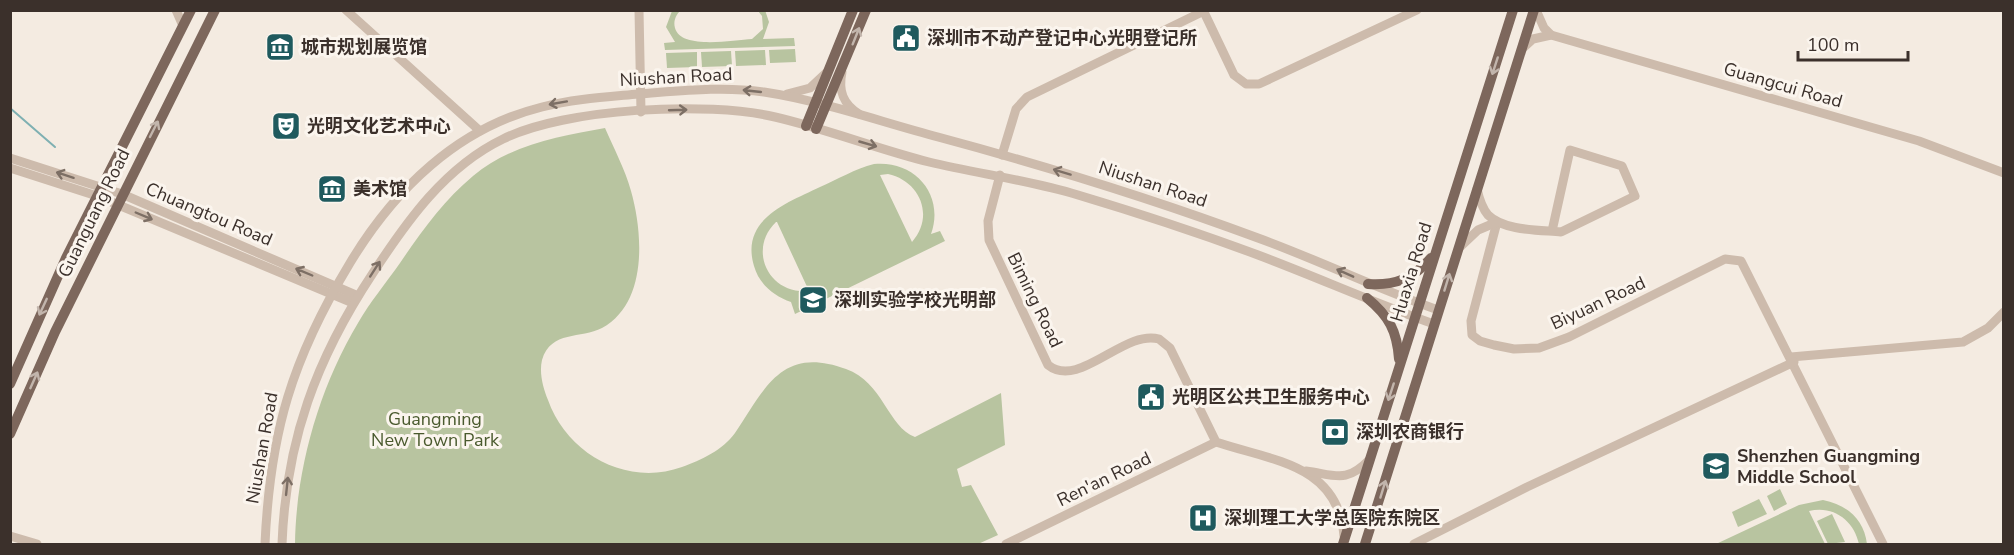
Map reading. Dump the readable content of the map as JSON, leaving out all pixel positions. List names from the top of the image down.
{
  "streets": {
    "main road": ["Guanguang Road", "Huaxia Road"],
    "street": [
      "Niushan Road",
      "Guangcui Road",
      "Chuangtou Road",
      "Biming Road",
      "Biyuan Road",
      "Ren'an Road"
    ]
  },
  "crossings": [
    ["Niushan Road", "Chuangtou Road"],
    ["Niushan Road", "Huaxia Road"],
    ["Niushan Road", "Biming Road"],
    ["Guanguang Road", "Chuangtou Road"],
    ["Biming Road", "Ren'an Road"]
  ],
  "parks": ["Guangming New Town Park"],
  "places": {
    "public building": ["深圳市不动产登记中心光明登记所", "光明区公共卫生服务中心"],
    "museum": ["城市规划展览馆", "美术馆"],
    "theatre": ["光明文化艺术中心"],
    "school or university": ["深圳实验学校光明部", "Shenzhen Guangming Middle School"],
    "bank": ["深圳农商银行"],
    "hospital": ["深圳理工大学总医院东院区"]
  },
  "scale_bar": "100 m"
}
